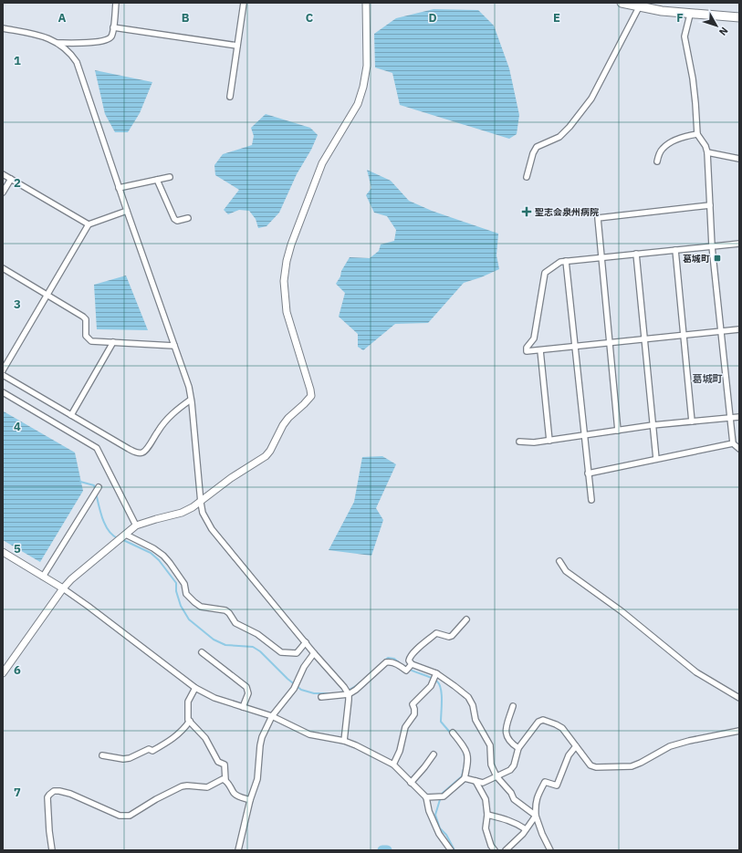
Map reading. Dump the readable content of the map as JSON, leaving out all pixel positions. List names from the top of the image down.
{
  "districts": ["葛城町"],
  "places": {
    "health": ["聖志会泉州病院"],
    "transit": ["葛城町"]
  },
  "north": "bottom right",
  "grid": {
    "columns": [
      "A",
      "B",
      "C",
      "D",
      "E",
      "F"
    ],
    "rows": [
      "1",
      "2",
      "3",
      "4",
      "5",
      "6",
      "7"
    ]
  }
}
